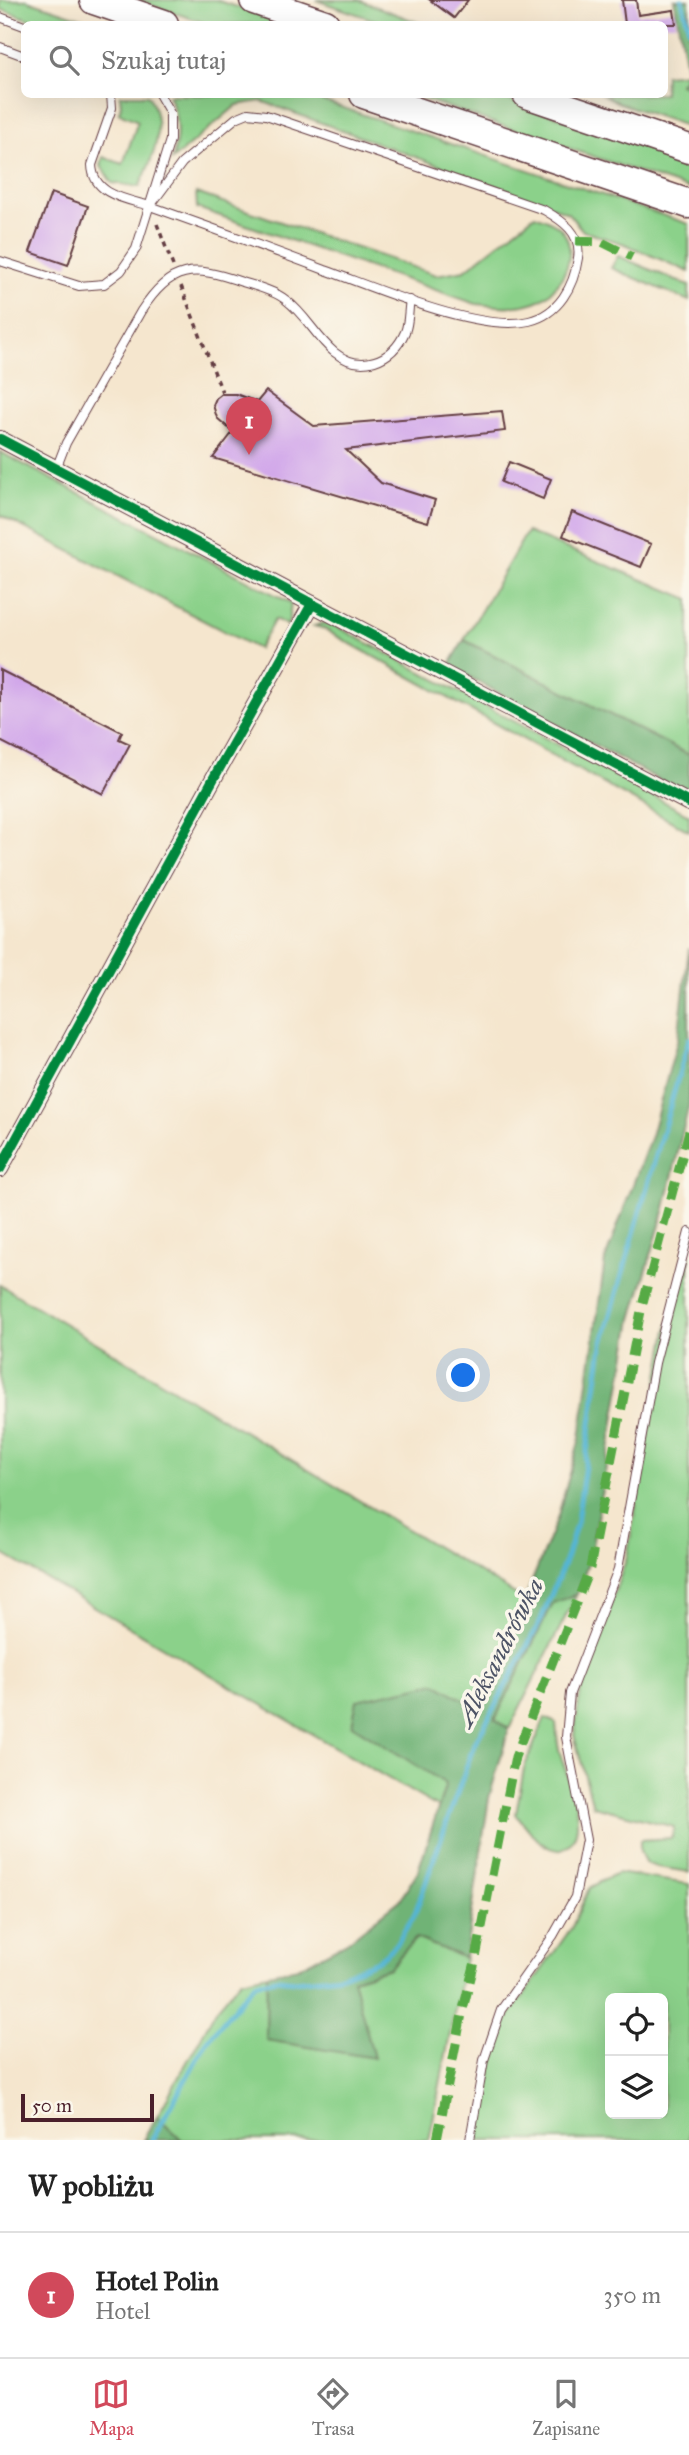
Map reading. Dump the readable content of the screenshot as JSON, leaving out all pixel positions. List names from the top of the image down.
{
  "water": ["Aleksandrówka"],
  "scale_bar": "50 m",
  "page": {
    "search": "Szukaj tutaj",
    "pins": "1",
    "scale": "50 m",
    "heading": "W pobliżu",
    "list": [
      {
        "mark": "1",
        "name": "Hotel Polin",
        "note": "Hotel",
        "value": "350 m"
      }
    ],
    "nav": ["Mapa", "Trasa", "Zapisane"]
  }
}
